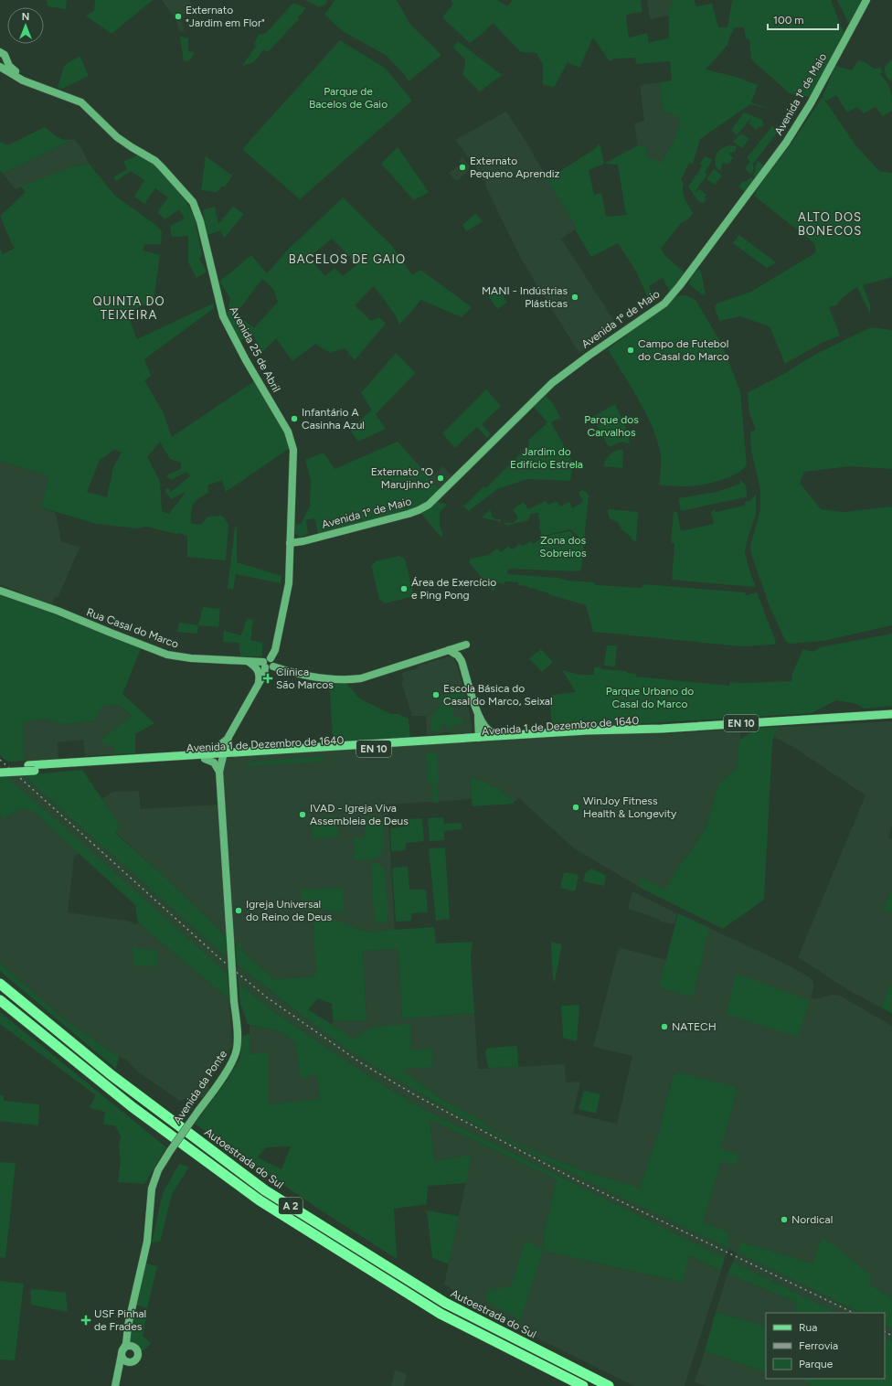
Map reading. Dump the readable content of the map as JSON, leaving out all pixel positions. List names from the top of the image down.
{
  "streets": {
    "highway": ["Autoestrada do Sul", "A 2"],
    "main road": [
      "Avenida 1º de Maio",
      "Avenida 25 de Abril",
      "Rua Casal do Marco",
      "EN 10",
      "Avenida 1 de Dezembro de 1640",
      "Avenida da Ponte"
    ]
  },
  "crossings": [
    ["Avenida 1º de Maio", "Avenida 25 de Abril"],
    ["Avenida 25 de Abril", "Rua Casal do Marco"],
    ["Avenida 25 de Abril", "Avenida da Ponte"],
    ["Avenida 1 de Dezembro de 1640", "Avenida da Ponte"]
  ],
  "districts": ["ALTO DOS BONECOS", "BACELOS DE GAIO", "QUINTA DO TEIXEIRA"],
  "parks": [
    "Parque de Bacelos de Gaio",
    "Parque dos Carvalhos",
    "Jardim do Edifício Estrela",
    "Zona dos Sobreiros",
    "Parque Urbano do Casal do Marco"
  ],
  "places": {
    "other": [
      "Externato \"Jardim em Flor\"",
      "Externato Pequeno Aprendiz",
      "MANI - Indústrias Plásticas",
      "Campo de Futebol do Casal do Marco",
      "Infantário A Casinha Azul",
      "Externato \"O Marujinho\"",
      "Área de Exercício e Ping Pong",
      "Escola Básica do Casal do Marco, Seixal",
      "WinJoy Fitness Health & Longevity",
      "IVAD - Igreja Viva Assembleia de Deus",
      "Igreja Universal do Reino de Deus",
      "NATECH",
      "Nordical"
    ],
    "health": ["Clínica São Marcos", "USF Pinhal de Frades"]
  },
  "legend": ["Rua", "Ferrovia", "Parque"],
  "scale_bar": "100 m",
  "north": "top"
}
